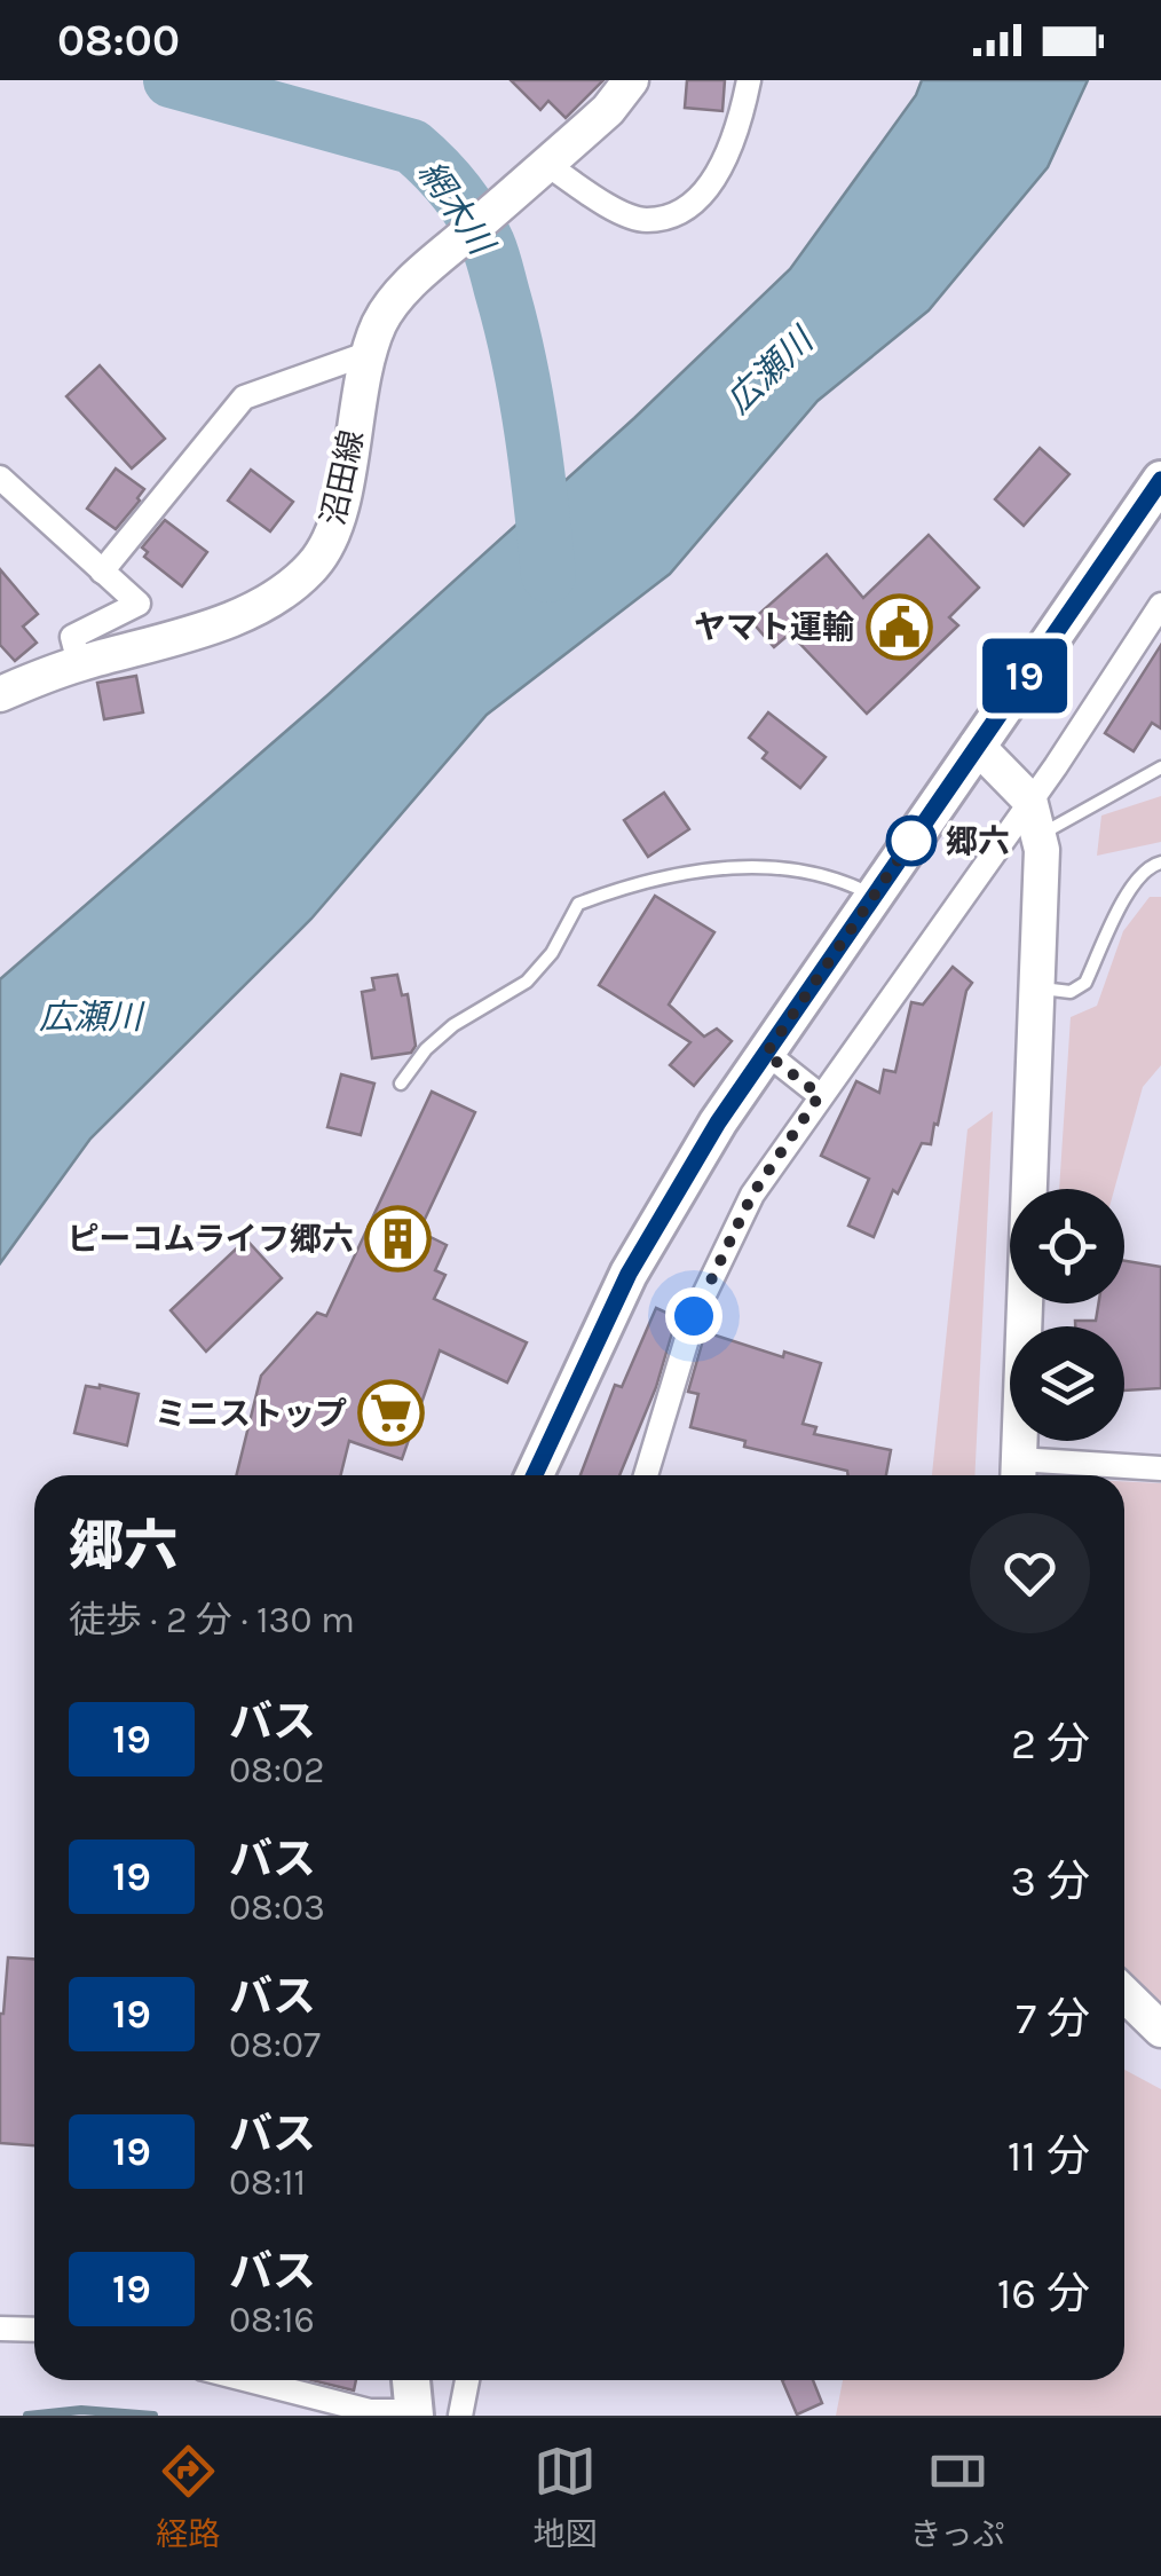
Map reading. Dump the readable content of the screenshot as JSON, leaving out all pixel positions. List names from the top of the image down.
{
  "streets": {
    "street": ["沼田線"]
  },
  "water": ["網木川", "広瀬川"],
  "places": {
    "public building": ["ヤマト運輸"],
    "other": ["郷六"],
    "building": ["ピーコムライフ郷六"],
    "supermarket": ["ミニストップ"]
  },
  "lines": ["bus line 19"],
  "page": {
    "status": "08:00",
    "on_map": "19",
    "heading": ["郷六", "徒歩 · 2 分 · 130 m"],
    "list": [
      {
        "mark": "19",
        "name": "バス",
        "note": "08:02",
        "value": "2 分"
      },
      {
        "mark": "19",
        "name": "バス",
        "note": "08:03",
        "value": "3 分"
      },
      {
        "mark": "19",
        "name": "バス",
        "note": "08:07",
        "value": "7 分"
      },
      {
        "mark": "19",
        "name": "バス",
        "note": "08:11",
        "value": "11 分"
      },
      {
        "mark": "19",
        "name": "バス",
        "note": "08:16",
        "value": "16 分"
      }
    ],
    "tabs": ["経路", "地図", "きっぷ"]
  }
}
